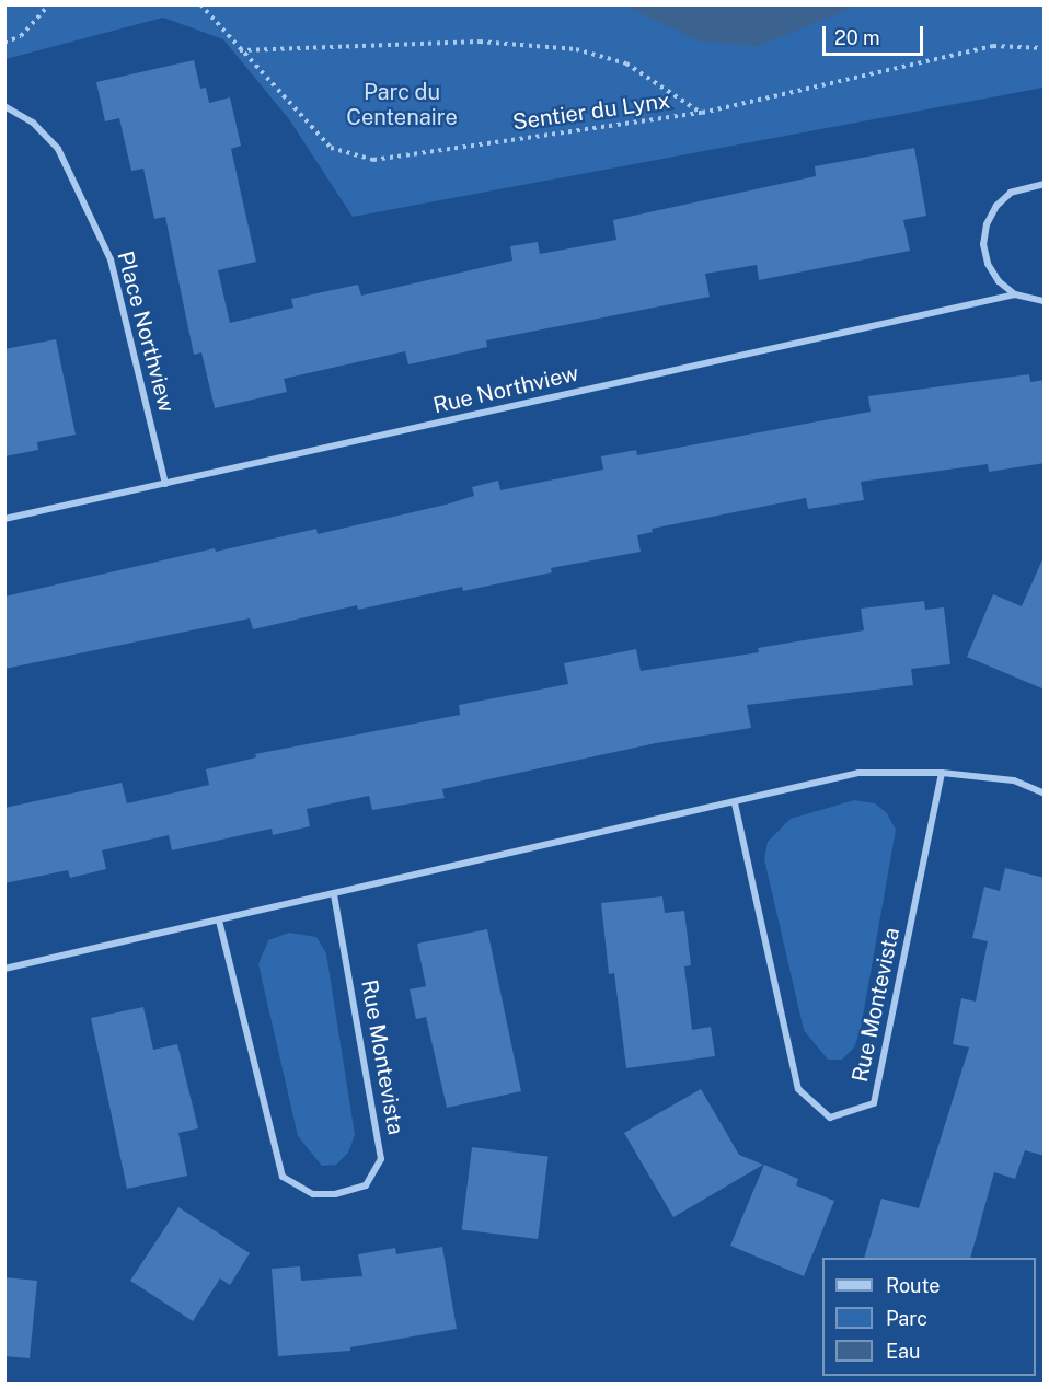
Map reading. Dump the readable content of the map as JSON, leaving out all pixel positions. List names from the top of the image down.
{
  "streets": {
    "street": ["Place Northview", "Rue Northview", "Rue Montevista"],
    "path": ["Sentier du Lynx"]
  },
  "crossings": [
    ["Place Northview", "Rue Northview"]
  ],
  "parks": ["Parc du Centenaire"],
  "legend": ["Route", "Parc", "Eau"],
  "scale_bar": "20 m"
}
